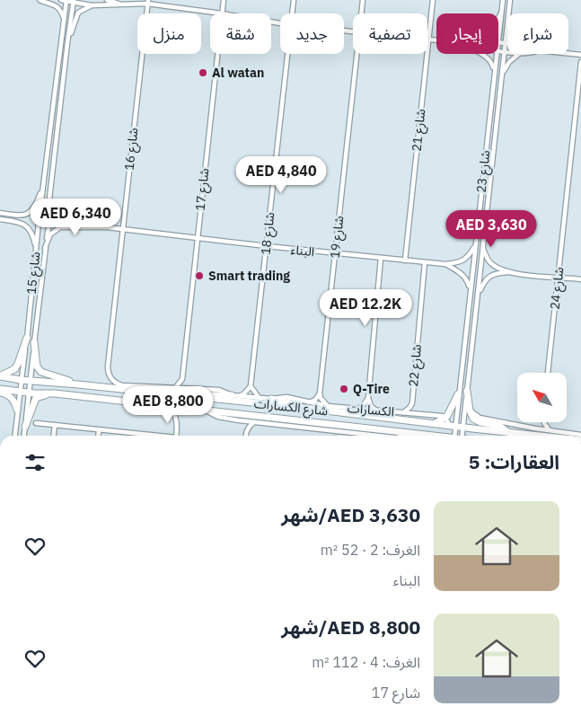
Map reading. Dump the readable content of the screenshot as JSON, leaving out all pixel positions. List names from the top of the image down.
{
  "streets": {
    "street": [
      "شارع 21",
      "شارع 16",
      "شارع 23",
      "شارع 17",
      "شارع 18",
      "شارع 19",
      "البناء",
      "شارع 15",
      "شارع 24",
      "شارع 22",
      "شارع الكسارات",
      "الكسارات"
    ]
  },
  "crossings": [
    ["شارع 21", "البناء"],
    ["شارع 16", "البناء"],
    ["شارع 23", "البناء"],
    ["شارع 23", "شارع الكسارات"],
    ["شارع 17", "البناء"],
    ["شارع 18", "البناء"],
    ["شارع 19", "البناء"],
    ["البناء", "شارع 15"],
    ["البناء", "شارع 22"],
    ["شارع 15", "شارع الكسارات"],
    ["شارع 22", "الكسارات"],
    ["شارع الكسارات", "الكسارات"]
  ],
  "places": ["Al watan", "Smart trading", "Q-Tire"],
  "north": "top left",
  "page": {
    "chip": [
      "شراء",
      "إيجار",
      "تصفية",
      "جديد",
      "شقة",
      "منزل"
    ],
    "price": [
      "AED 4,840",
      "AED 6,340",
      "AED 3,630",
      "AED 12.2K",
      "AED 8,800"
    ],
    "heading": "العقارات: 5",
    "list": [
      {
        "name": "AED 3,630/شهر",
        "note": "الغرف: 2 · 52 m² · البناء"
      },
      {
        "name": "AED 8,800/شهر",
        "note": "الغرف: 4 · 112 m² · شارع 17"
      }
    ]
  }
}
